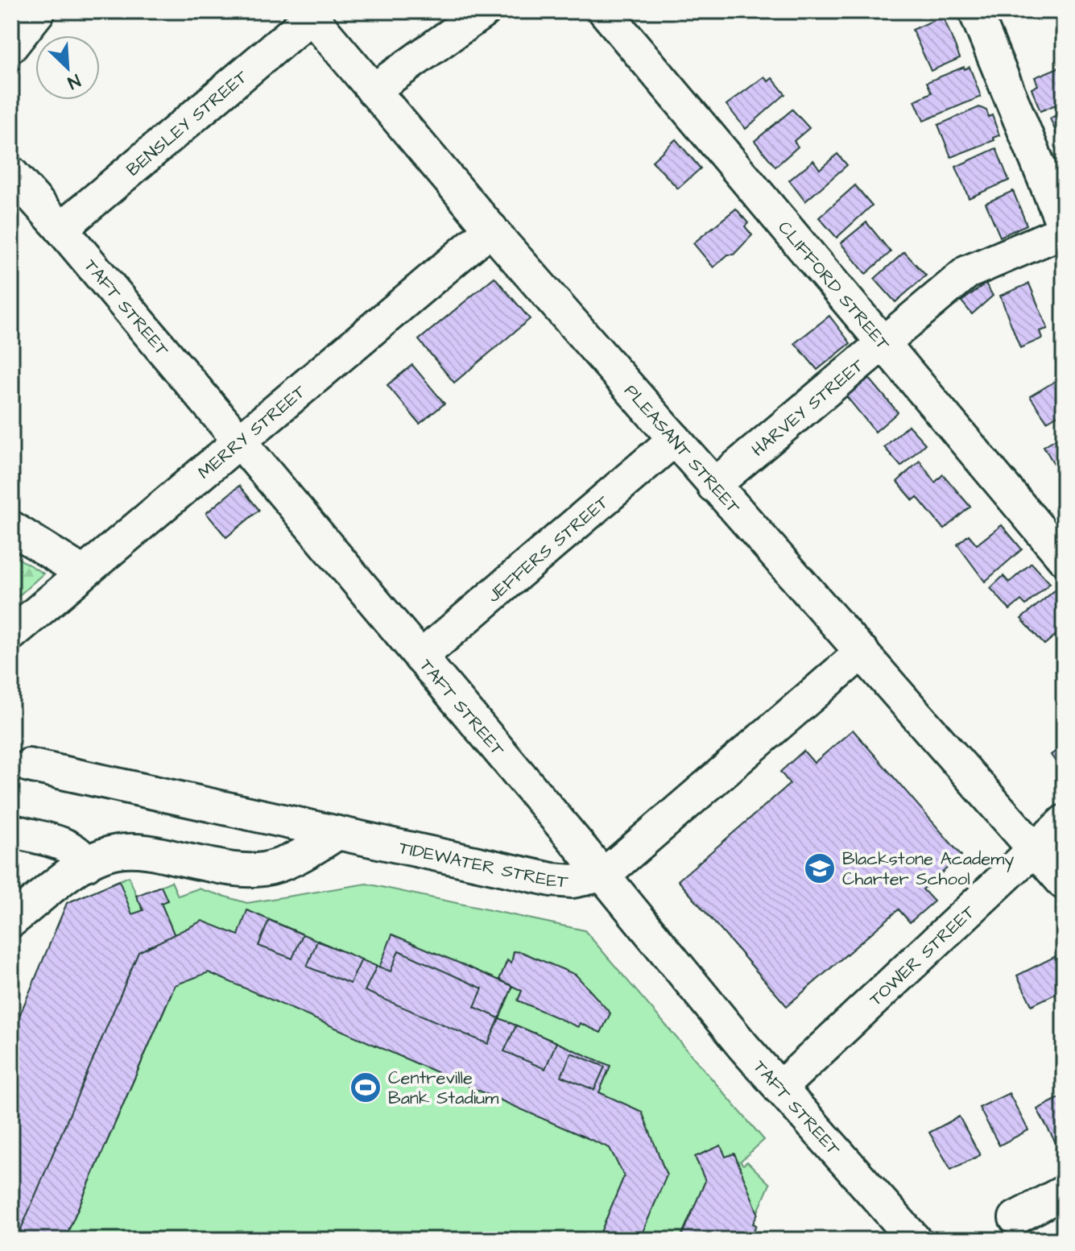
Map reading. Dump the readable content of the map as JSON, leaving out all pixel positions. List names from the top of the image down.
{
  "streets": {
    "street": [
      "BENSLEY STREET",
      "CLIFFORD STREET",
      "TAFT STREET",
      "HARVEY STREET",
      "MERRY STREET",
      "PLEASANT STREET",
      "JEFFERS STREET",
      "TIDEWATER STREET",
      "TOWER STREET"
    ]
  },
  "crossings": [
    ["BENSLEY STREET", "TAFT STREET"],
    ["BENSLEY STREET", "PLEASANT STREET"],
    ["CLIFFORD STREET", "HARVEY STREET"],
    ["TAFT STREET", "MERRY STREET"],
    ["TAFT STREET", "JEFFERS STREET"],
    ["TAFT STREET", "TIDEWATER STREET"],
    ["TAFT STREET", "TOWER STREET"],
    ["HARVEY STREET", "PLEASANT STREET"],
    ["MERRY STREET", "PLEASANT STREET"],
    ["PLEASANT STREET", "JEFFERS STREET"],
    ["PLEASANT STREET", "TIDEWATER STREET"],
    ["PLEASANT STREET", "TOWER STREET"]
  ],
  "places": {
    "school or university": ["Blackstone Academy Charter School"],
    "sports": ["Centreville Bank Stadium"]
  },
  "north": "bottom right"
}
